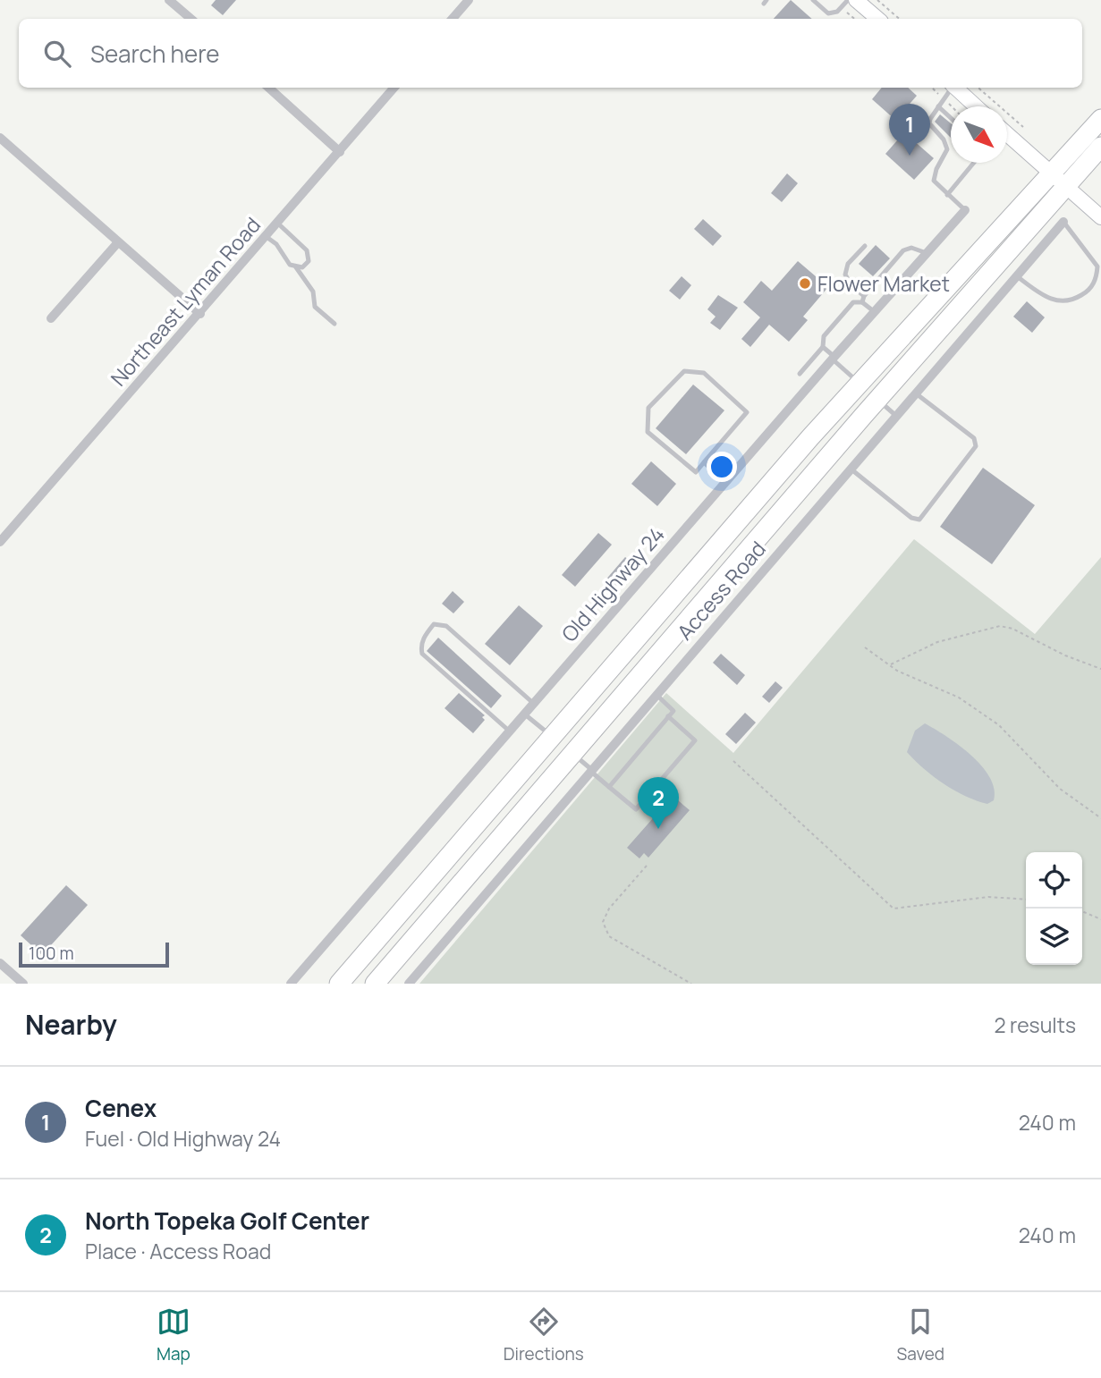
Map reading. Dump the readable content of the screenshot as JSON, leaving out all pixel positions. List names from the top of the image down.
{
  "streets": {
    "street": ["Northeast Lyman Road", "Old Highway 24", "Access Road"]
  },
  "places": ["Flower Market"],
  "scale_bar": "100 m",
  "north": "bottom right",
  "page": {
    "search": "Search here",
    "pins": ["1", "2"],
    "scale": "100 m",
    "heading": ["Nearby", "2 results"],
    "list": [
      {
        "mark": "1",
        "name": "Cenex",
        "note": "Fuel · Old Highway 24",
        "value": "240 m"
      },
      {
        "mark": "2",
        "name": "North Topeka Golf Center",
        "note": "Place · Access Road",
        "value": "240 m"
      }
    ],
    "nav": ["Map", "Directions", "Saved"]
  }
}
